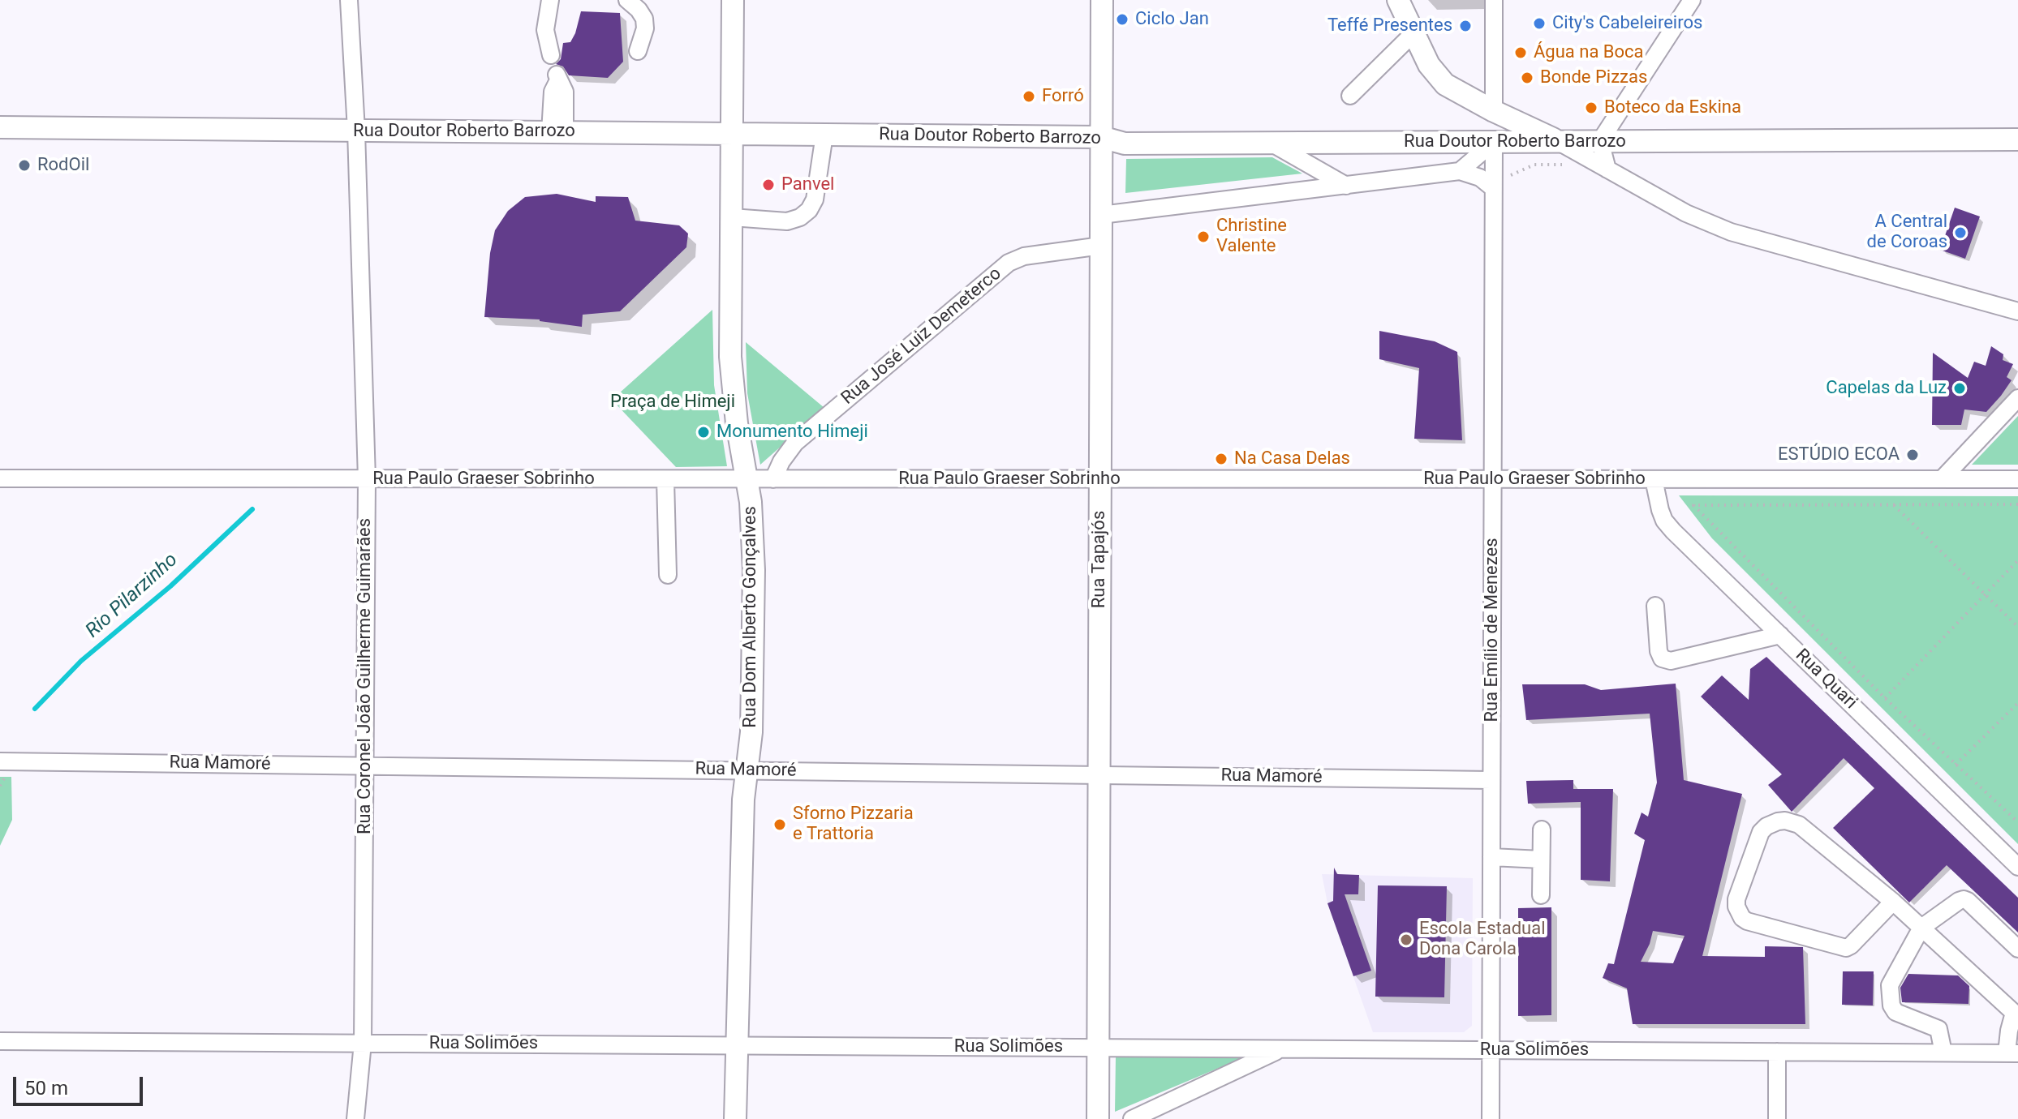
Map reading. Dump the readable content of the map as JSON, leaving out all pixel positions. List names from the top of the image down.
{
  "streets": {
    "main road": ["Rua Doutor Roberto Barrozo", "Rua Tapajós", "Rua Dom Alberto Gonçalves"],
    "street": [
      "Rua José Luiz Demeterco",
      "Rua Paulo Graeser Sobrinho",
      "Rua Emílio de Menezes",
      "Rua Coronel João Guilherme Guimarães",
      "Rua Quari",
      "Rua Mamoré",
      "Rua Solimões"
    ]
  },
  "crossings": [
    ["Rua Doutor Roberto Barrozo", "Rua Tapajós"],
    ["Rua Doutor Roberto Barrozo", "Rua Dom Alberto Gonçalves"],
    ["Rua Doutor Roberto Barrozo", "Rua Emílio de Menezes"],
    ["Rua Doutor Roberto Barrozo", "Rua Coronel João Guilherme Guimarães"],
    ["Rua José Luiz Demeterco", "Rua Paulo Graeser Sobrinho"],
    ["Rua José Luiz Demeterco", "Rua Tapajós"],
    ["Rua Paulo Graeser Sobrinho", "Rua Tapajós"],
    ["Rua Paulo Graeser Sobrinho", "Rua Dom Alberto Gonçalves"],
    ["Rua Paulo Graeser Sobrinho", "Rua Emílio de Menezes"],
    ["Rua Paulo Graeser Sobrinho", "Rua Coronel João Guilherme Guimarães"],
    ["Rua Paulo Graeser Sobrinho", "Rua Quari"],
    ["Rua Tapajós", "Rua Mamoré"],
    ["Rua Tapajós", "Rua Solimões"],
    ["Rua Dom Alberto Gonçalves", "Rua Mamoré"],
    ["Rua Dom Alberto Gonçalves", "Rua Solimões"],
    ["Rua Emílio de Menezes", "Rua Mamoré"],
    ["Rua Emílio de Menezes", "Rua Solimões"],
    ["Rua Coronel João Guilherme Guimarães", "Rua Mamoré"],
    ["Rua Coronel João Guilherme Guimarães", "Rua Solimões"]
  ],
  "water": ["Rio Pilarzinho"],
  "parks": ["Praça de Himeji"],
  "places": [
    "Ciclo Jan",
    "City's Cabeleireiros",
    "Teffé Presentes",
    "Água na Boca",
    "Bonde Pizzas",
    "Forró",
    "Boteco da Eskina",
    "RodOil",
    "Panvel",
    "A Central de Coroas",
    "Christine Valente",
    "Capelas da Luz",
    "Monumento Himeji",
    "ESTÚDIO ECOA",
    "Na Casa Delas",
    "Sforno Pizzaria e Trattoria",
    "Escola Estadual Dona Carola"
  ],
  "scale_bar": "50 m"
}
